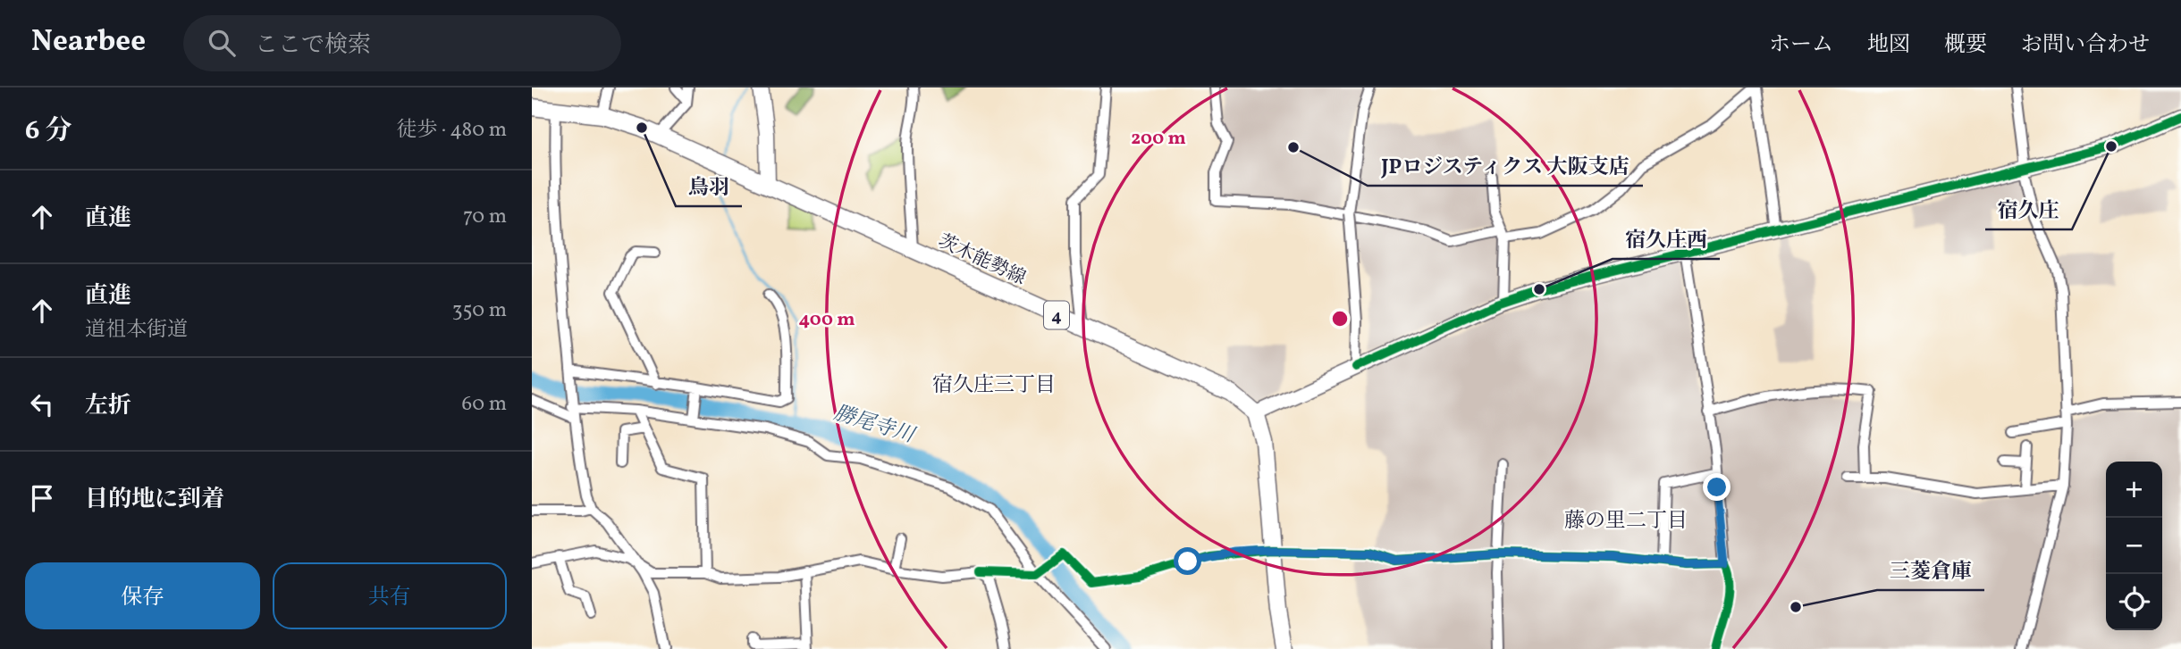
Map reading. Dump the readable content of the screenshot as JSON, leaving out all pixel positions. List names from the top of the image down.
{
  "streets": {
    "main road": ["茨木能勢線", "4"]
  },
  "districts": ["宿久庄三丁目", "藤の里二丁目"],
  "water": ["勝尾寺川"],
  "places": [
    "鳥羽",
    "宿久庄",
    "JPロジスティクス 大阪支店",
    "宿久庄西",
    "三菱倉庫"
  ],
  "page": {
    "header": "Nearbee",
    "search": "ここで検索",
    "nav": [
      "ホーム",
      "地図",
      "概要",
      "お問い合わせ"
    ],
    "heading": ["6 分", "徒歩 · 480 m"],
    "list": [
      ["直進", "70 m"],
      ["直進", "道祖本街道", "350 m"],
      ["左折", "60 m"],
      "目的地に到着"
    ],
    "map_buttons": ["+", "−"],
    "buttons": ["保存", "共有"]
  },
  "rings": ["200 m", "400 m"]
}
